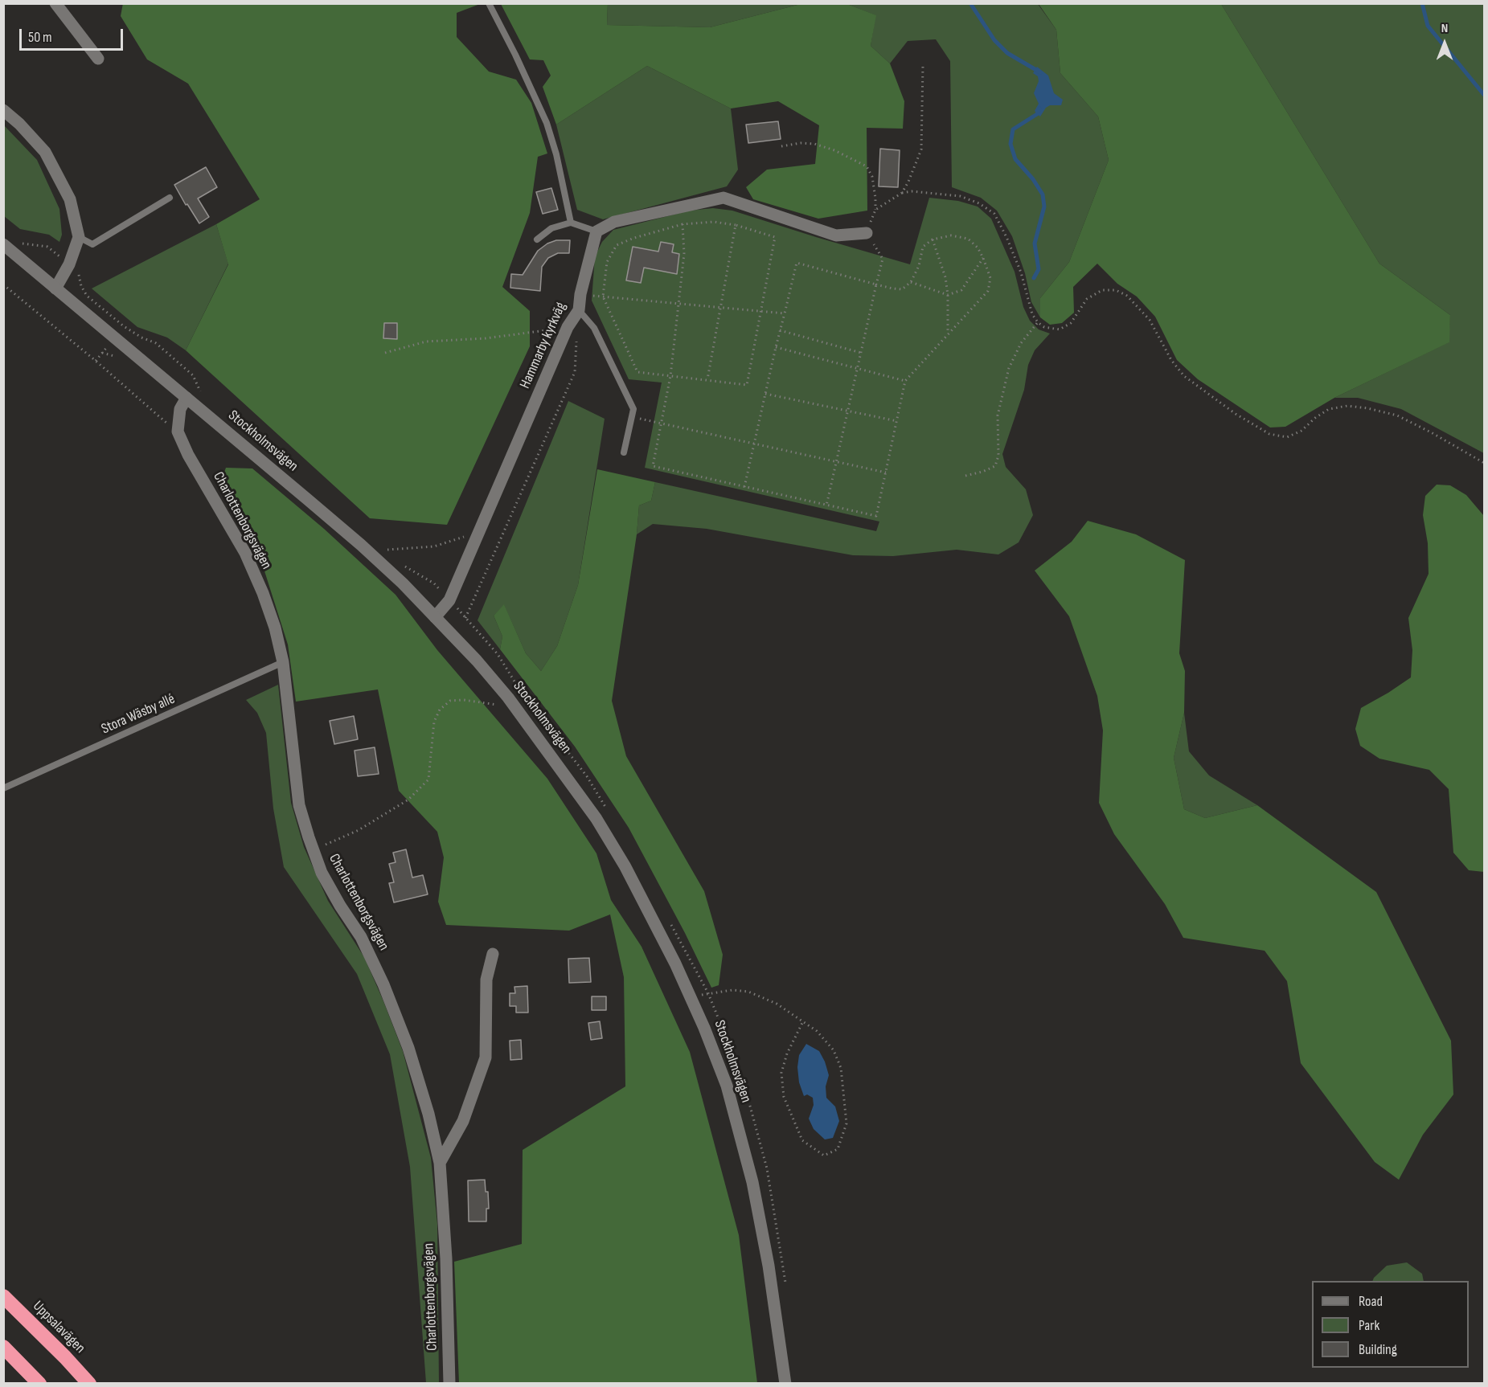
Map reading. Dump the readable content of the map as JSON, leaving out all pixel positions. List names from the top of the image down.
{
  "streets": {
    "highway": ["Uppsalavägen"],
    "street": ["Hammarby kyrkväg", "Stockholmsvägen", "Charlottenborgsvägen"],
    "lane": ["Stora Wäsby allé"]
  },
  "crossings": [
    ["Hammarby kyrkväg", "Stockholmsvägen"],
    ["Charlottenborgsvägen", "Stora Wäsby allé"]
  ],
  "legend": ["Road", "Park", "Building"],
  "scale_bar": "50 m",
  "north": "top"
}
